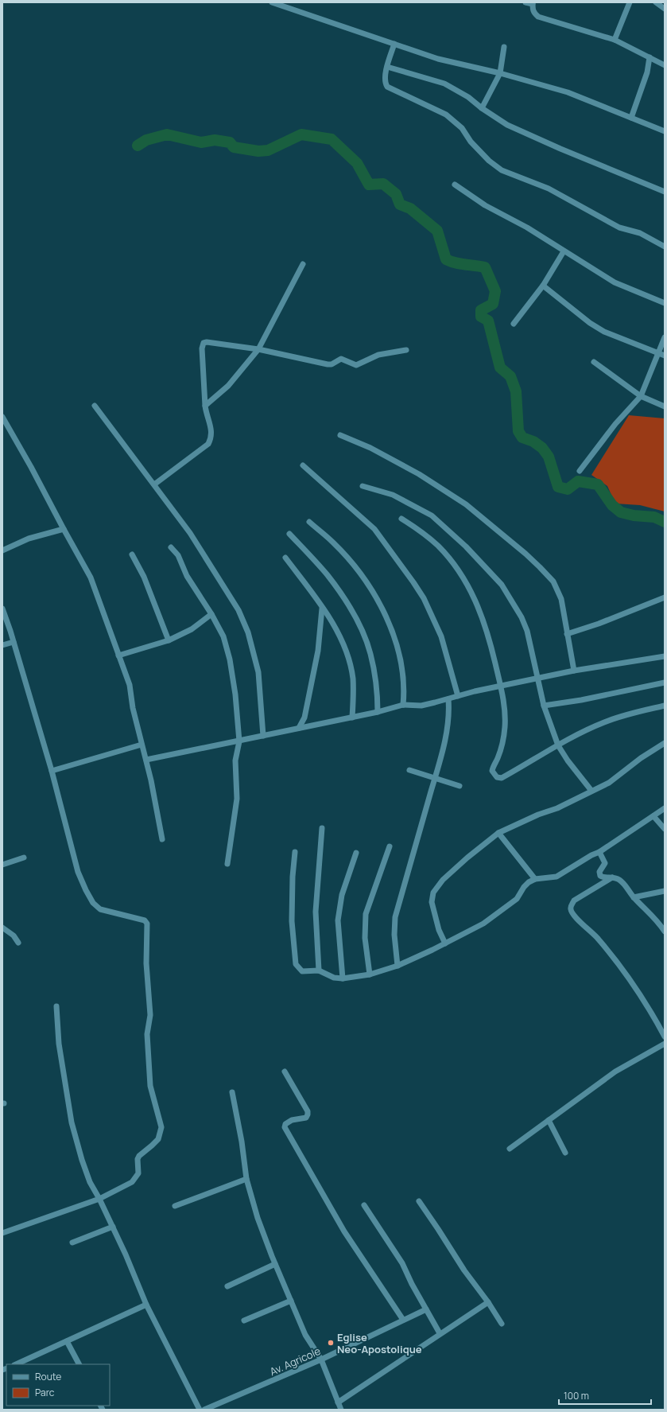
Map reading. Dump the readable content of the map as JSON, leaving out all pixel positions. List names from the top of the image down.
{
  "streets": {
    "street": ["Av. Agricole"]
  },
  "places": ["Eglise Neo-Apostolique"],
  "legend": ["Route", "Parc"],
  "scale_bar": "100 m"
}
